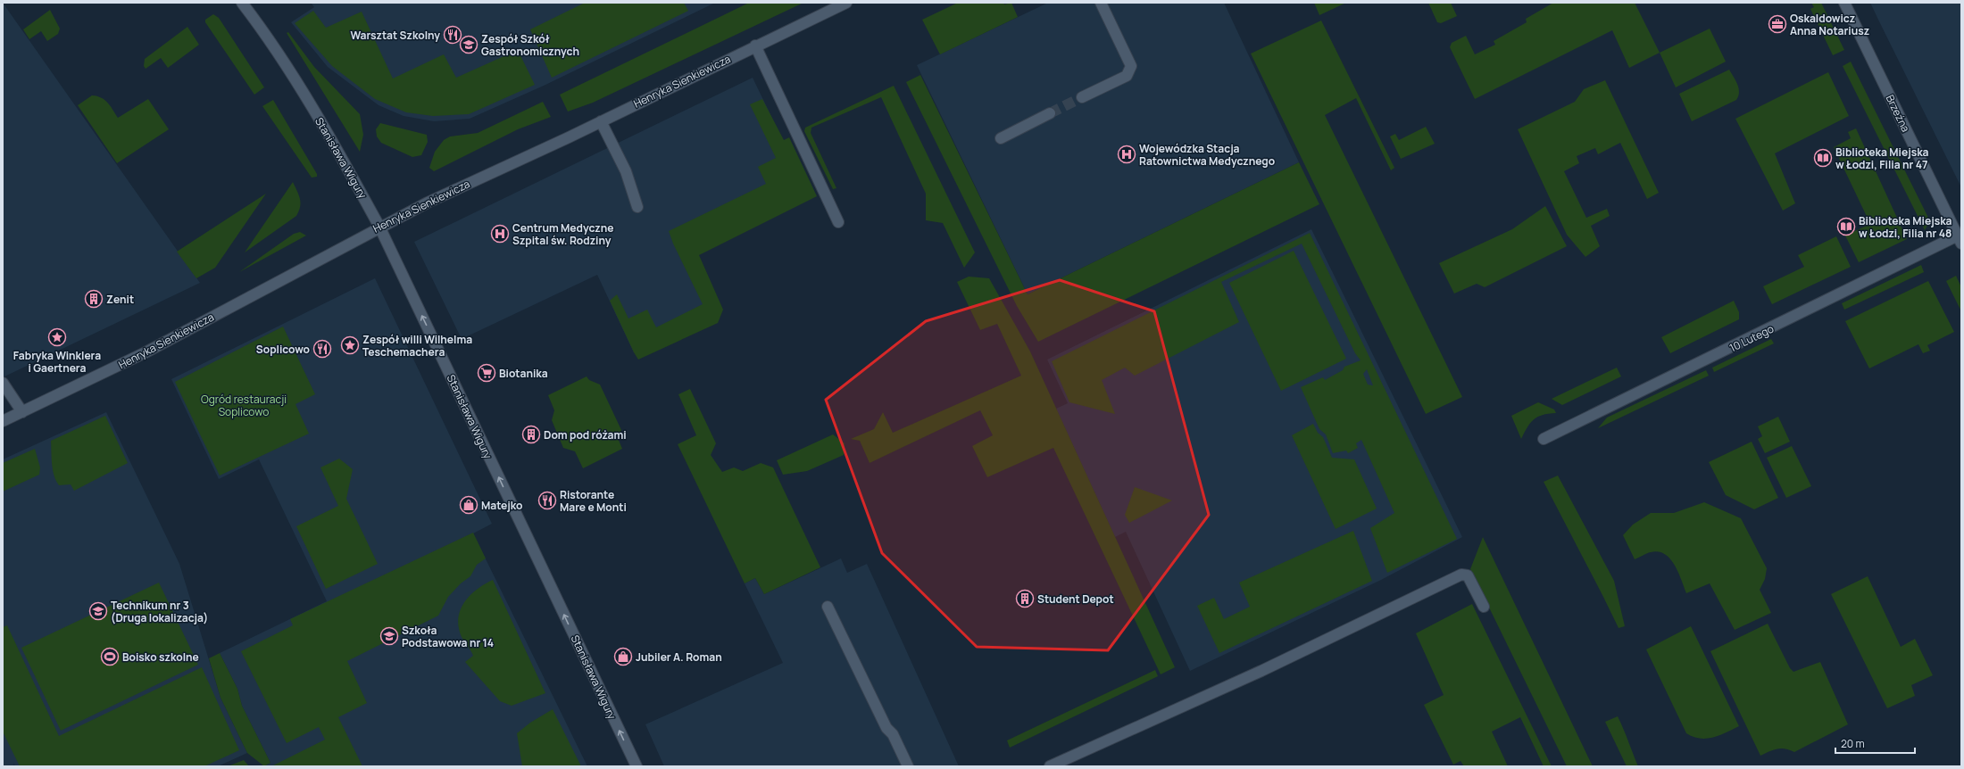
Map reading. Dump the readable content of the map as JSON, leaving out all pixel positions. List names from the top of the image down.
{
  "streets": {
    "street": [
      "Henryka Sienkiewicza",
      "Brzeźna",
      "Stanisława Wigury",
      "10 Lutego"
    ]
  },
  "crossings": [
    ["Henryka Sienkiewicza", "Stanisława Wigury"],
    ["Brzeźna", "10 Lutego"]
  ],
  "one_way": ["Stanisława Wigury"],
  "parks": ["Ogród restauracji Soplicowo"],
  "places": {
    "office": ["Oskaldowicz Anna Notariusz"],
    "restaurant": ["Warsztat Szkolny", "Soplicowo", "Ristorante Mare e Monti"],
    "school or university": ["Zespół Szkół Gastronomicznych", "Technikum nr 3 (Druga lokalizacja)", "Szkoła Podstawowa nr 14"],
    "hospital": ["Wojewódzka Stacja Ratownictwa Medycznego", "Centrum Medyczne Szpital św. Rodziny"],
    "library": ["Biblioteka Miejska w Łodzi, Filia nr 47", "Biblioteka Miejska w Łodzi, Filia nr 48"],
    "building": ["Zenit", "Dom pod różami", "Student Depot"],
    "place": ["Fabryka Winklera i Gaertnera", "Zespół willi Wilhelma Teschemachera"],
    "supermarket": ["Biotanika"],
    "shop": ["Matejko", "Jubiler A. Roman"],
    "sports": ["Boisko szkolne"]
  },
  "scale_bar": "20 m"
}
